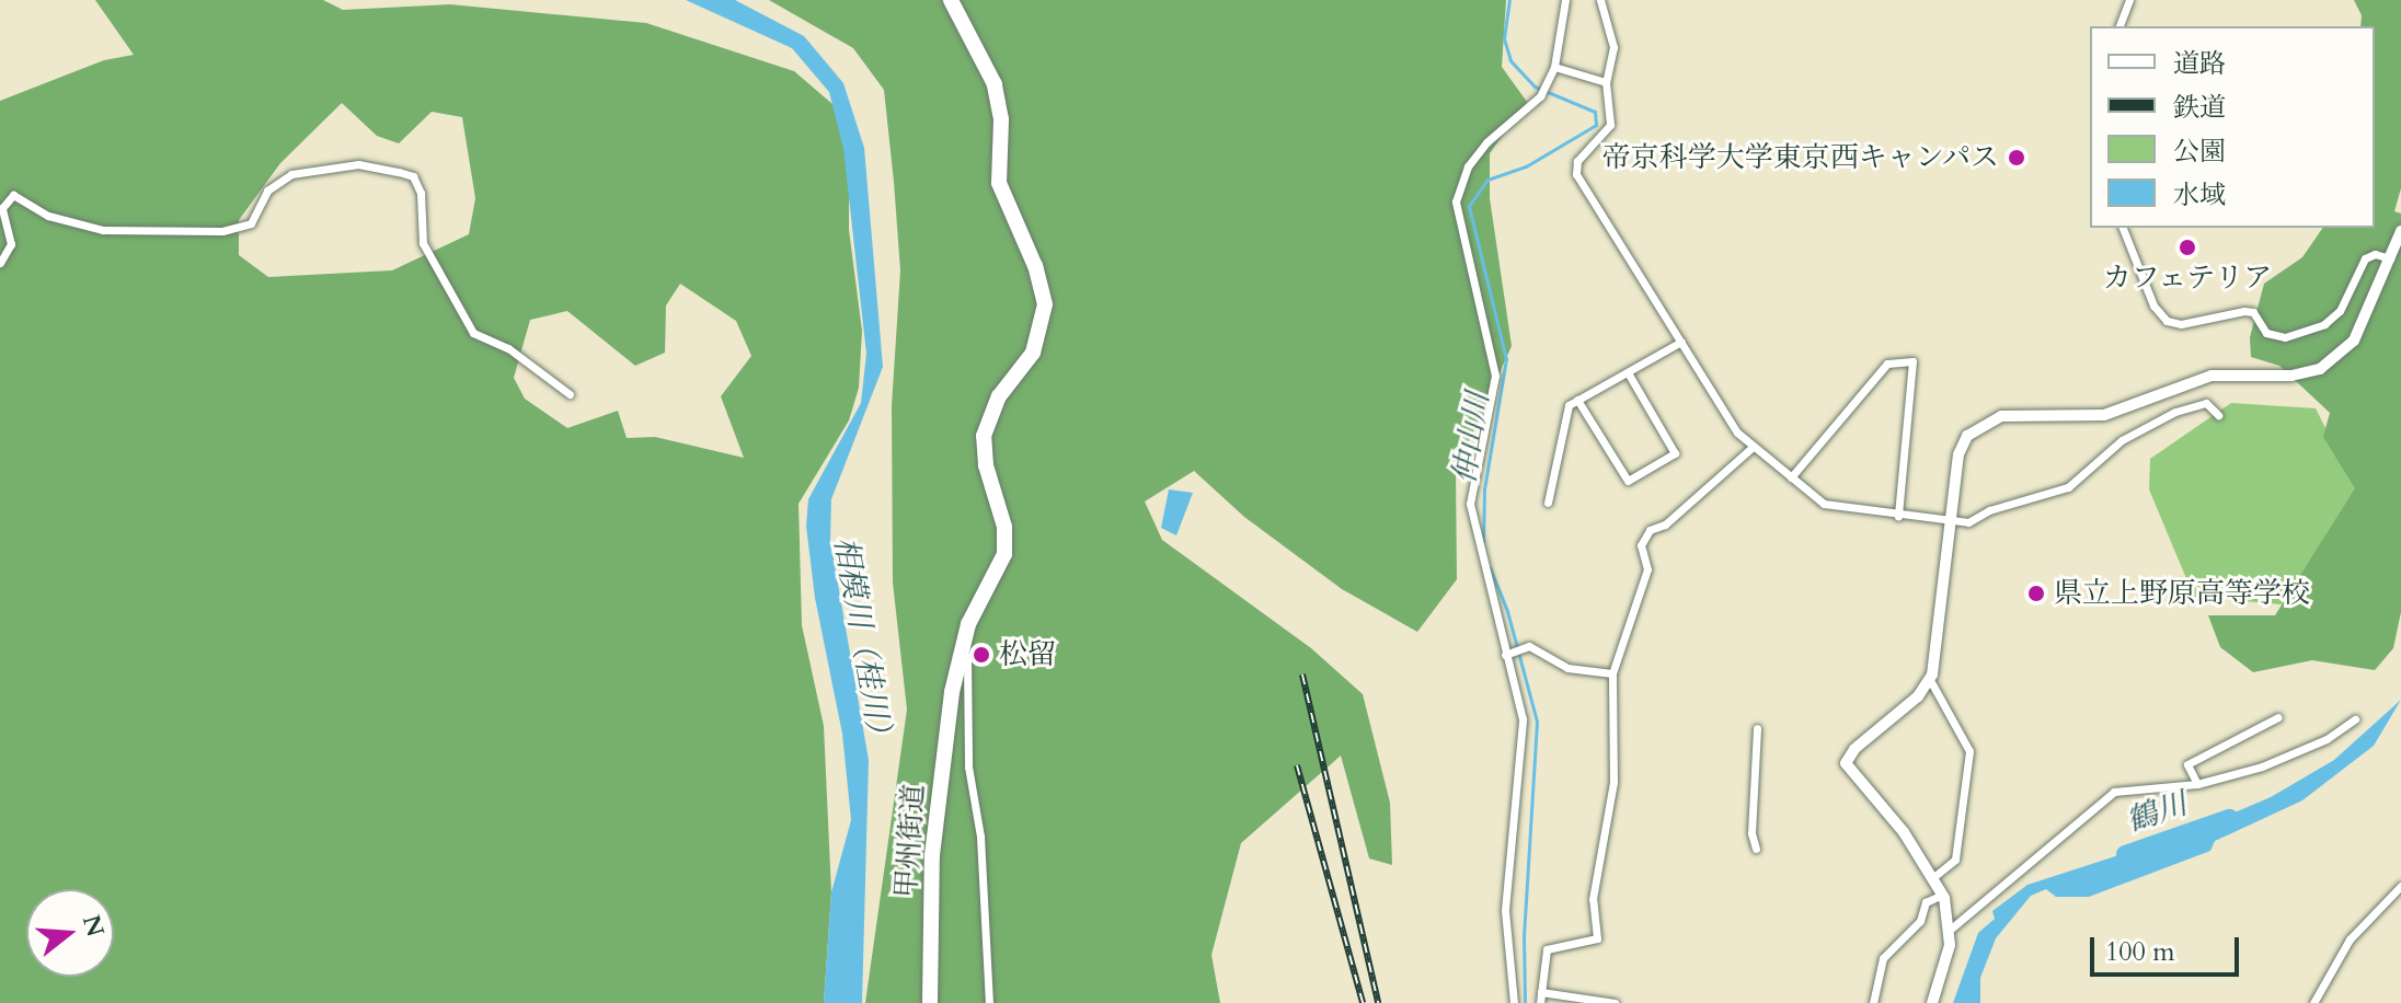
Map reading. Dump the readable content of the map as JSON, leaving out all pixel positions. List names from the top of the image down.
{
  "streets": {
    "highway": ["甲州街道"]
  },
  "water": ["仲山川", "相模川（桂川）", "鶴川"],
  "places": [
    "帝京科学大学東京西キャンパス",
    "カフェテリア",
    "県立上野原高等学校",
    "松留"
  ],
  "legend": [
    "道路",
    "鉄道",
    "公園",
    "水域"
  ],
  "scale_bar": "100 m",
  "north": "right"
}
